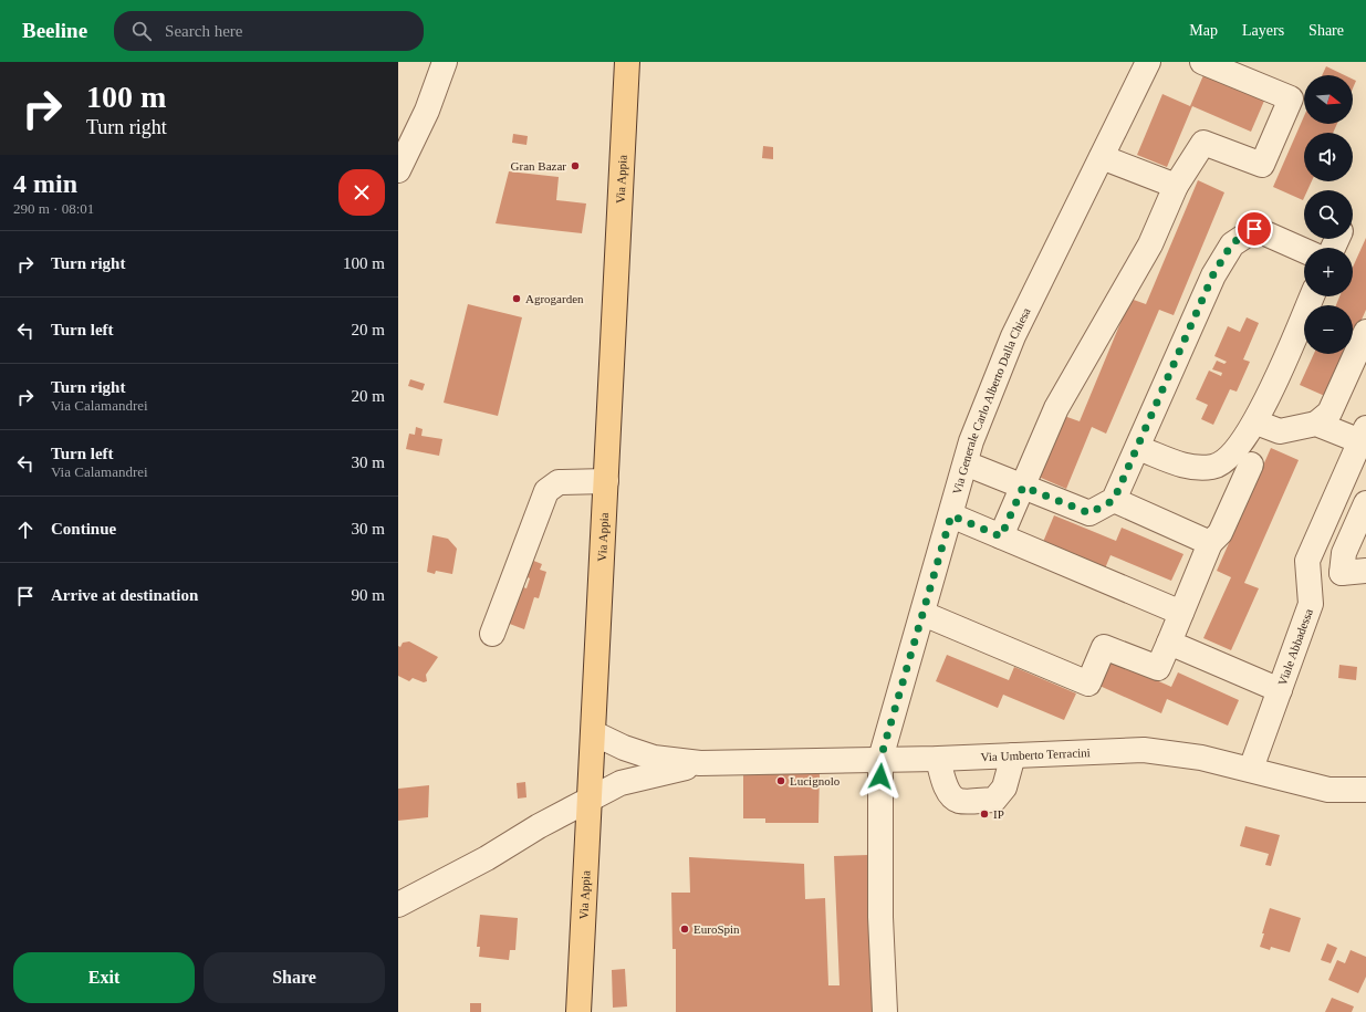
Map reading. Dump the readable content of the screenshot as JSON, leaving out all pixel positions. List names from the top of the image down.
{
  "streets": {
    "main road": ["Via Appia"],
    "street": ["Via Generale Carlo Alberto Dalla Chiesa", "Viale Abbadessa", "Via Umberto Terracini"]
  },
  "crossings": [
    ["Via Generale Carlo Alberto Dalla Chiesa", "Via Umberto Terracini"],
    ["Viale Abbadessa", "Via Umberto Terracini"]
  ],
  "places": [
    "Gran Bazar",
    "Agrogarden",
    "Lucignolo",
    "IP",
    "EuroSpin"
  ],
  "north": "right",
  "page": {
    "header": "Beeline",
    "search": "Search here",
    "nav": ["Map", "Layers", "Share"],
    "turn": ["100 m", "Turn right"],
    "map_buttons": ["+", "−"],
    "heading": ["4 min", "290 m · 08:01"],
    "list": [
      {
        "name": "Turn right",
        "value": "100 m"
      },
      {
        "name": "Turn left",
        "value": "20 m"
      },
      {
        "name": "Turn right",
        "note": "Via Calamandrei",
        "value": "20 m"
      },
      {
        "name": "Turn left",
        "note": "Via Calamandrei",
        "value": "30 m"
      },
      {
        "name": "Continue",
        "value": "30 m"
      },
      {
        "name": "Arrive at destination",
        "value": "90 m"
      }
    ],
    "buttons": ["Exit", "Share"]
  }
}
